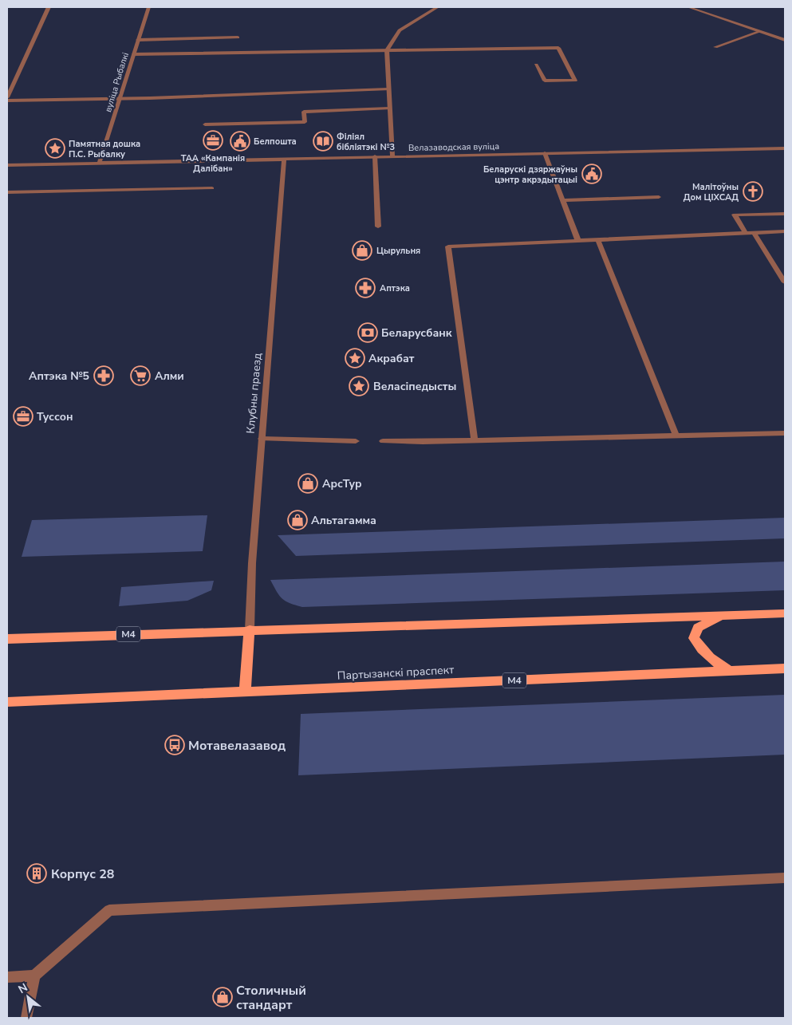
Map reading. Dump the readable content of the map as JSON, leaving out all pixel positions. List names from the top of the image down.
{
  "streets": {
    "main road": ["М4", "Партызанскі праспект"],
    "street": ["вуліца Рыбалкі", "Велазаводская вуліца", "Клубны праезд"]
  },
  "crossings": [
    ["вуліца Рыбалкі", "Велазаводская вуліца"],
    ["Велазаводская вуліца", "Клубны праезд"],
    ["Клубны праезд", "М4"]
  ],
  "places": {
    "office": ["ТАА «Кампанія Далібан»", "Туссон"],
    "public building": ["Белпошта", "Беларускі дзяржаўны цэнтр акрэдытацыі"],
    "library": ["Філіял бібліятэкі №3"],
    "place": ["Памятная дошка П.С. Рыбалку", "Акрабат", "Веласіпедысты"],
    "church": ["Малітоўны Дом ЦІХСАД"],
    "shop": [
      "Цырульня",
      "АрсТур",
      "Альтагамма",
      "Столичный стандарт"
    ],
    "pharmacy": ["Аптэка", "Аптэка №5"],
    "bank": ["Беларусбанк"],
    "supermarket": ["Алми"],
    "bus stop": ["Мотавелазавод"],
    "building": ["Корпус 28"]
  },
  "north": "top left"
}
